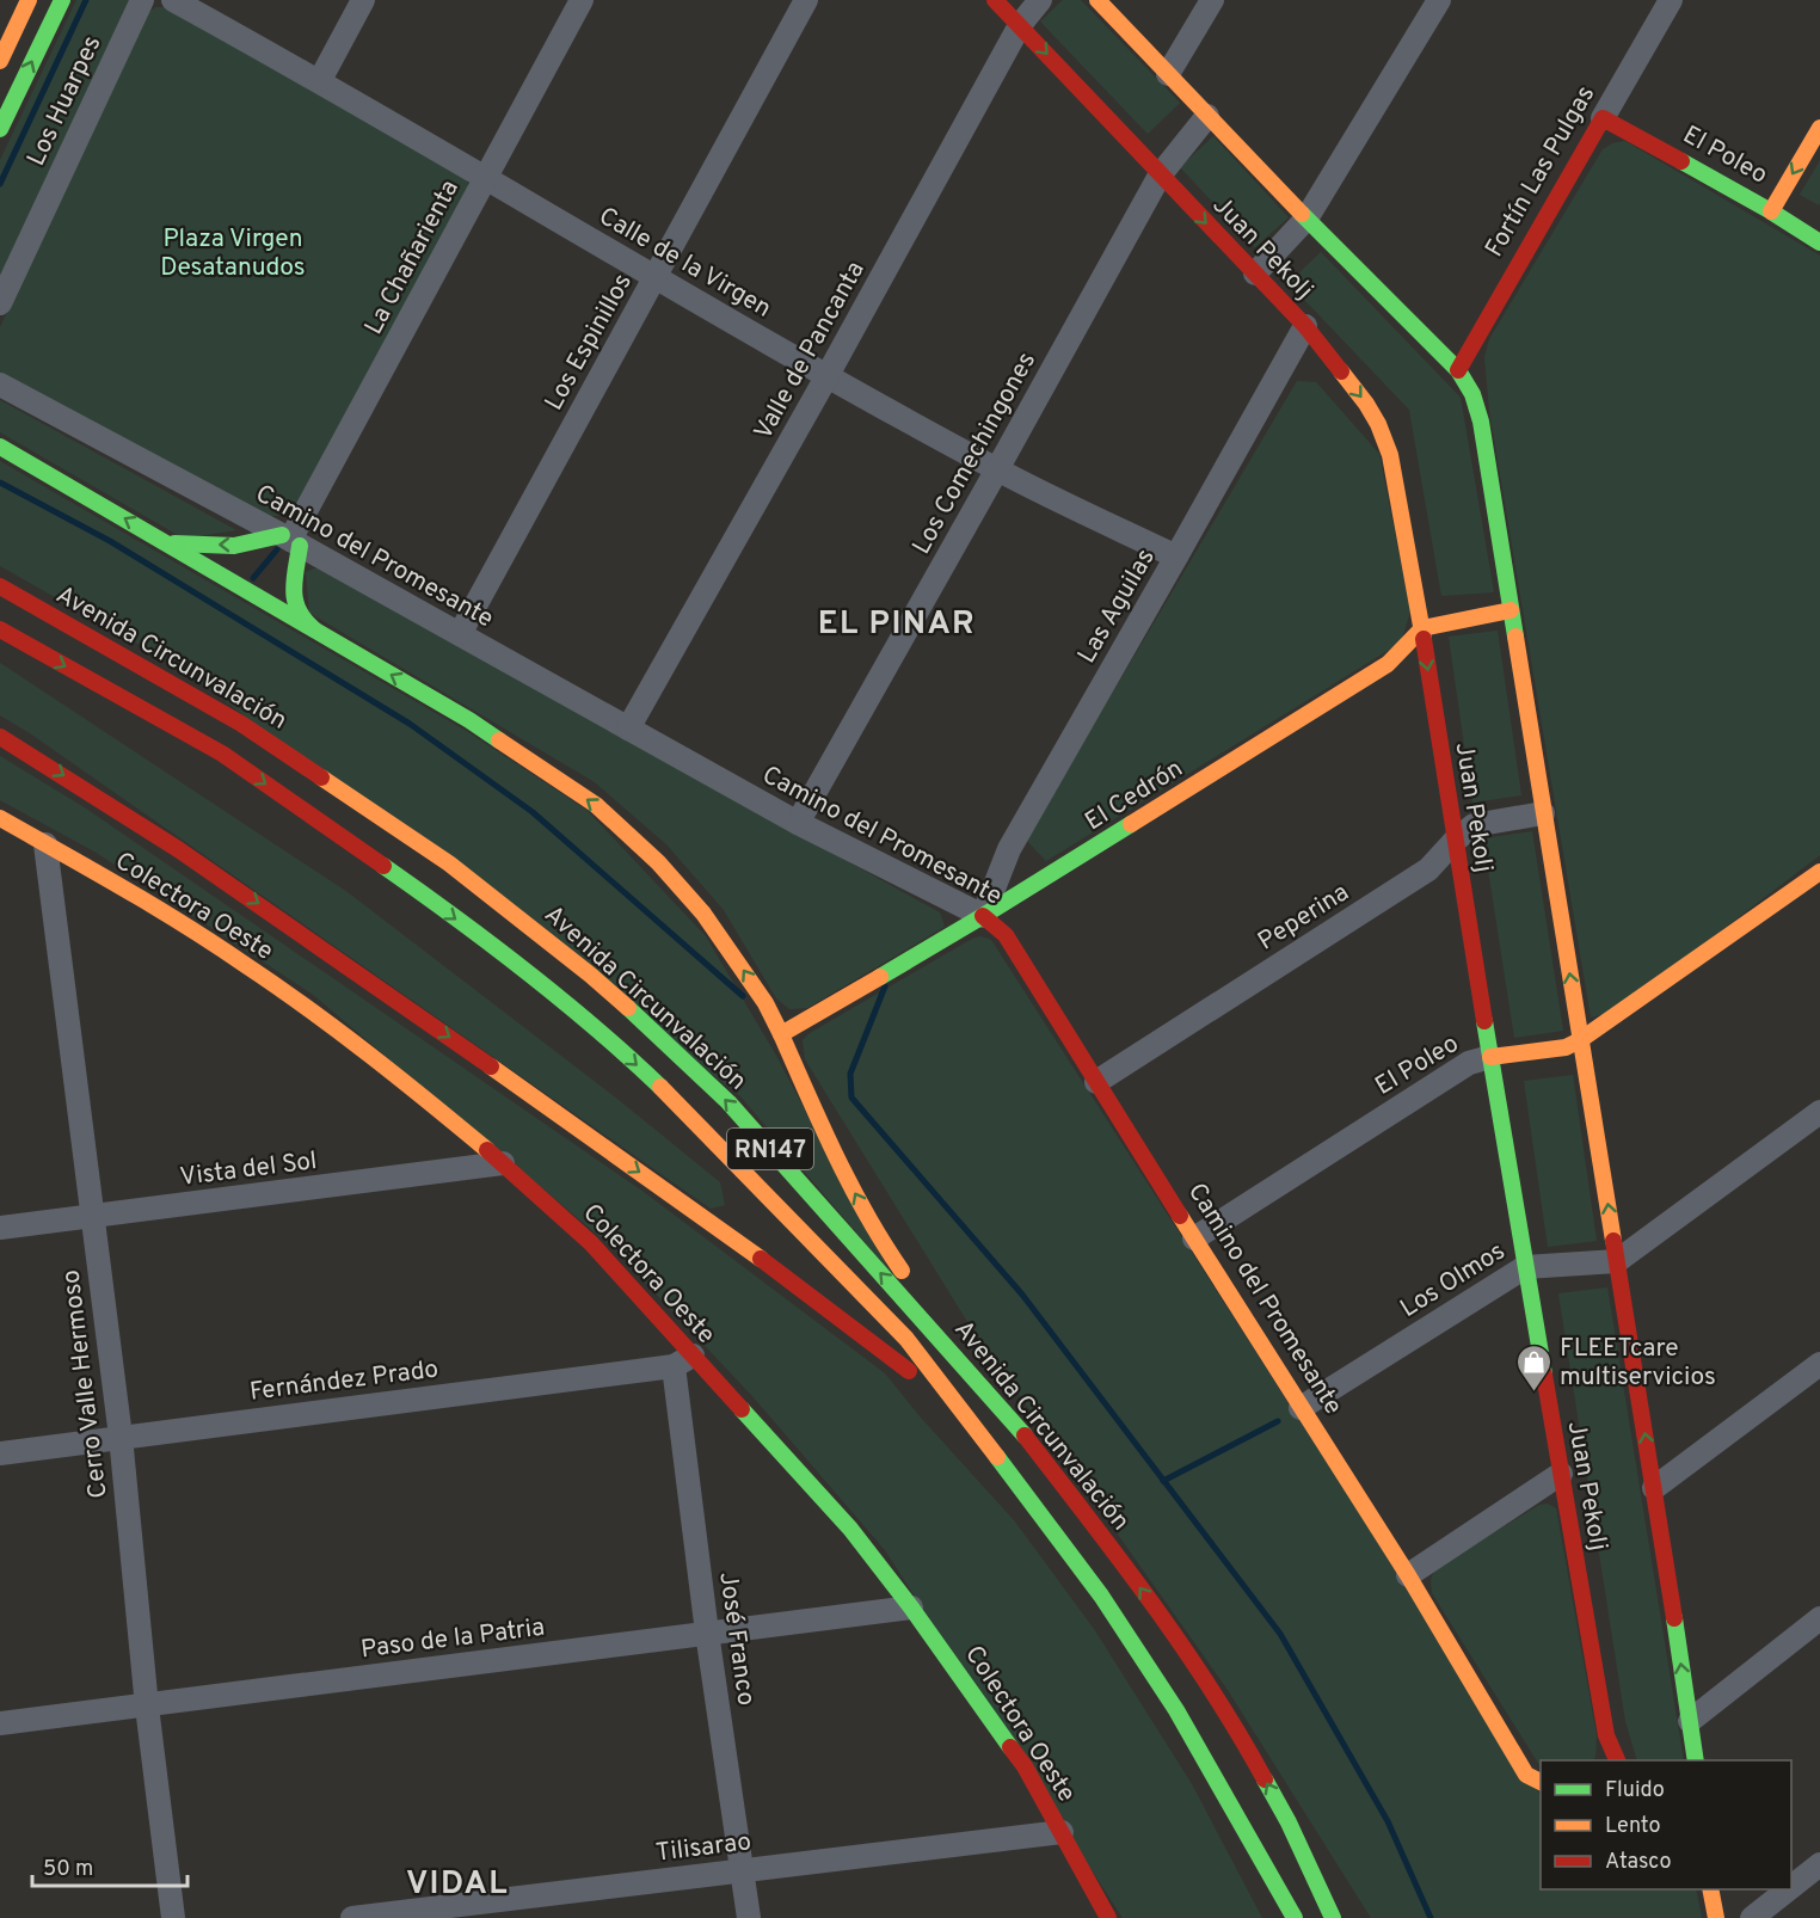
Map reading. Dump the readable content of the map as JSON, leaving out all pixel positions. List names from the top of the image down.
{
  "streets": {
    "main road": [
      "El Poleo",
      "Fortín Las Pulgas",
      "Juan Pekolj",
      "Camino del Promesante",
      "Avenida Circunvalación",
      "El Cedrón",
      "Colectora Oeste",
      "RN147"
    ],
    "street": [
      "Los Huarpes",
      "La Chañarienta",
      "Calle de la Virgen",
      "Los Espinillos",
      "Valle de Pancanta",
      "Los Comechingones",
      "Las Aguilas",
      "Peperina",
      "Vista del Sol",
      "Los Olmos",
      "Fernández Prado",
      "Cerro Valle Hermoso",
      "Paso de la Patria",
      "José Franco",
      "Tilisarao"
    ]
  },
  "crossings": [
    ["El Poleo", "Fortín Las Pulgas"],
    ["El Poleo", "Juan Pekolj"],
    ["El Poleo", "Camino del Promesante"],
    ["Fortín Las Pulgas", "Juan Pekolj"],
    ["Juan Pekolj", "Valle de Pancanta"],
    ["Juan Pekolj", "Los Comechingones"],
    ["Juan Pekolj", "Las Aguilas"],
    ["Juan Pekolj", "El Cedrón"],
    ["Juan Pekolj", "Peperina"],
    ["Juan Pekolj", "Los Olmos"],
    ["La Chañarienta", "Calle de la Virgen"],
    ["La Chañarienta", "Camino del Promesante"],
    ["Calle de la Virgen", "Los Espinillos"],
    ["Calle de la Virgen", "Valle de Pancanta"],
    ["Calle de la Virgen", "Los Comechingones"],
    ["Calle de la Virgen", "Las Aguilas"],
    ["Los Espinillos", "Camino del Promesante"],
    ["Valle de Pancanta", "Camino del Promesante"],
    ["Los Comechingones", "Camino del Promesante"],
    ["Camino del Promesante", "Las Aguilas"],
    ["Camino del Promesante", "El Cedrón"],
    ["Camino del Promesante", "Peperina"],
    ["Camino del Promesante", "Los Olmos"],
    ["Las Aguilas", "El Cedrón"],
    ["Colectora Oeste", "Vista del Sol"],
    ["Colectora Oeste", "Fernández Prado"],
    ["Colectora Oeste", "Cerro Valle Hermoso"],
    ["Colectora Oeste", "Paso de la Patria"],
    ["Colectora Oeste", "José Franco"],
    ["Colectora Oeste", "Tilisarao"],
    ["Vista del Sol", "Cerro Valle Hermoso"],
    ["Fernández Prado", "Cerro Valle Hermoso"],
    ["Fernández Prado", "José Franco"],
    ["Cerro Valle Hermoso", "Paso de la Patria"],
    ["Paso de la Patria", "José Franco"],
    ["José Franco", "Tilisarao"]
  ],
  "districts": ["EL PINAR", "VIDAL"],
  "parks": ["Plaza Virgen Desatanudos"],
  "places": {
    "shop": ["FLEETcare multiservicios"]
  },
  "legend": ["Fluido", "Lento", "Atasco"],
  "scale_bar": "50 m"
}
